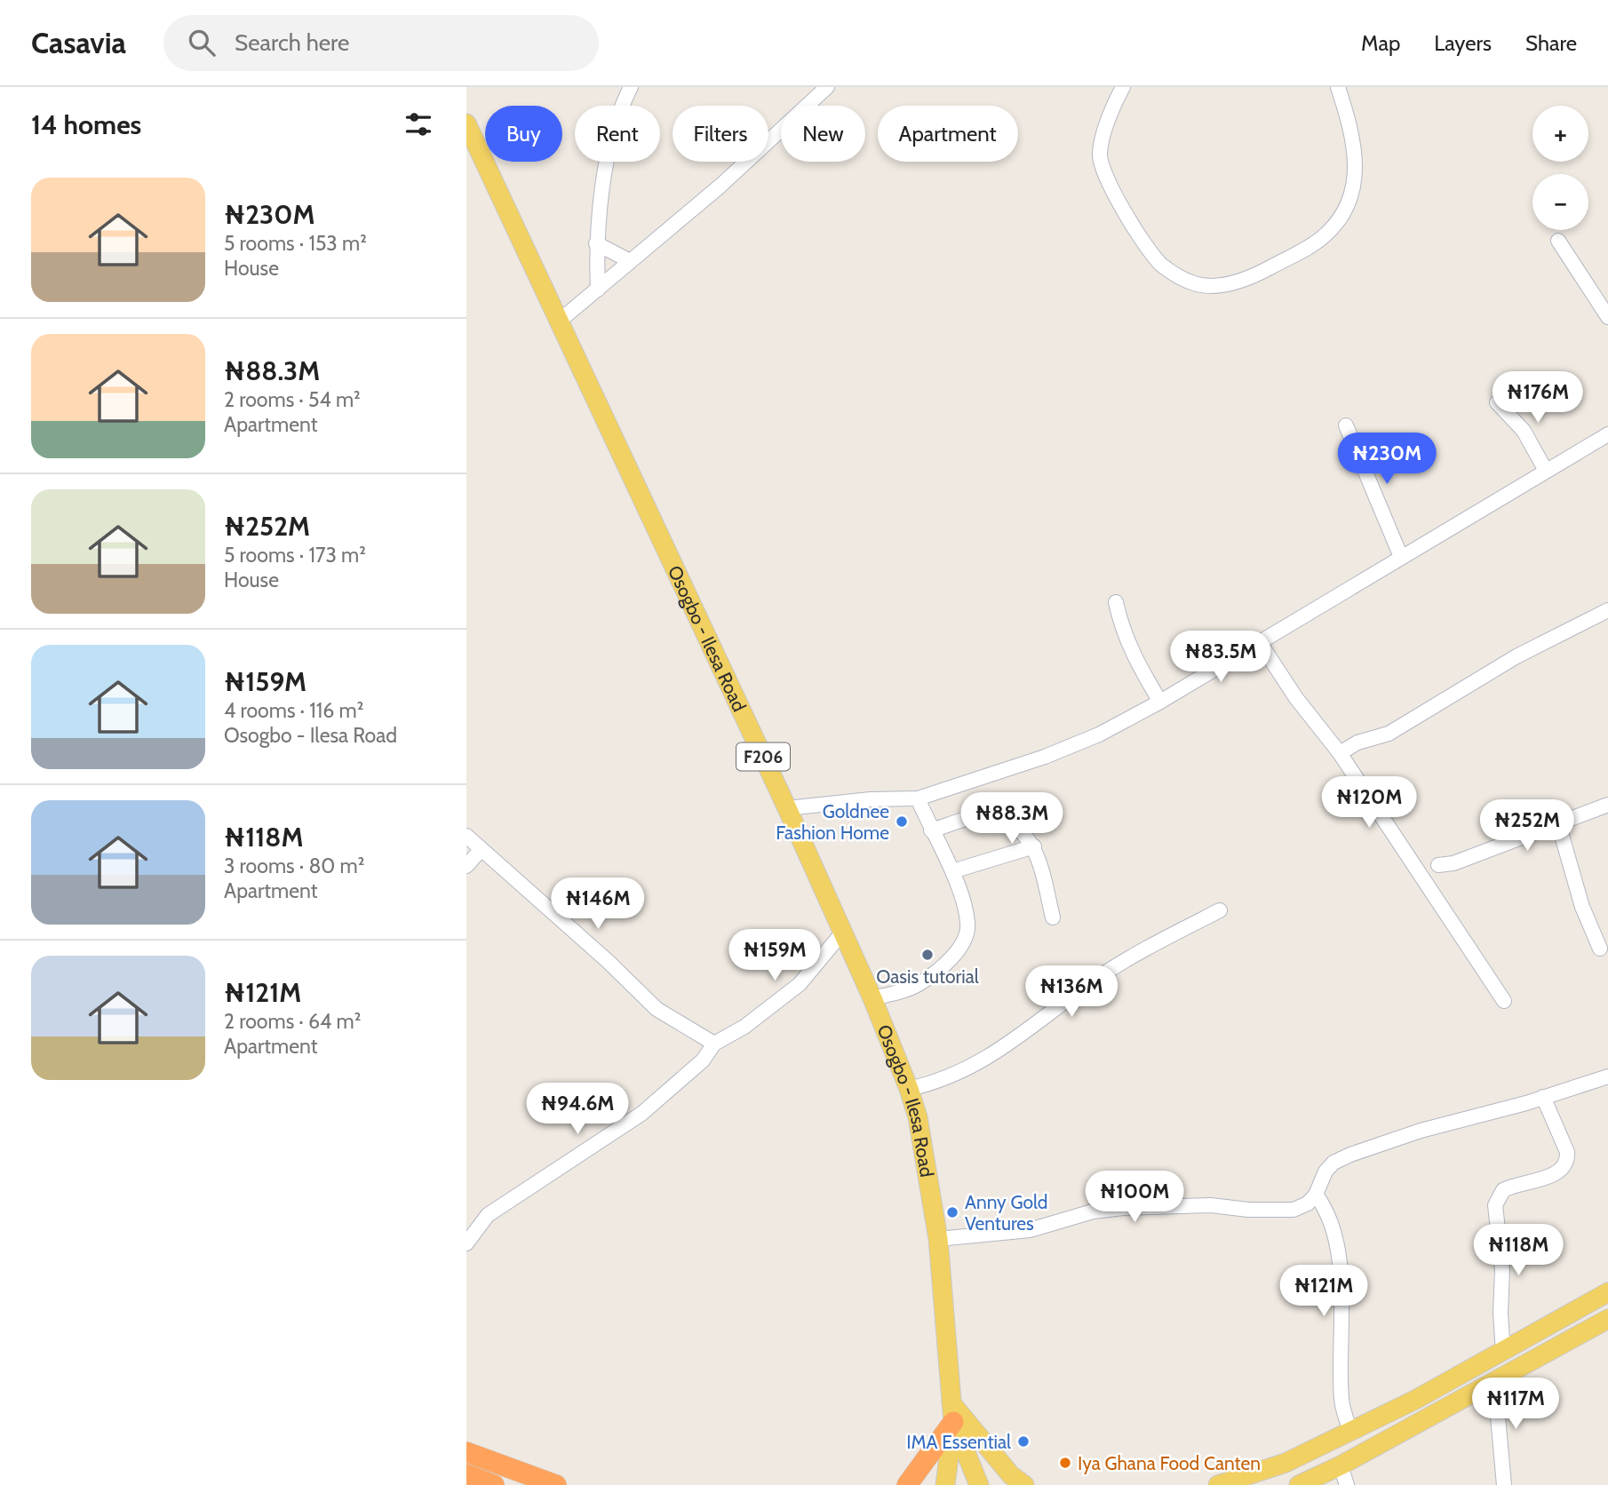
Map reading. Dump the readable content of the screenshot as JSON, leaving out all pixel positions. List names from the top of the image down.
{
  "streets": {
    "main road": ["Osogbo - Ilesa Road", "F206"]
  },
  "places": [
    "Goldnee Fashion Home",
    "Oasis tutorial",
    "Anny Gold Ventures",
    "IMA Essential",
    "Iya Ghana Food Canten"
  ],
  "page": {
    "header": "Casavia",
    "search": "Search here",
    "nav": ["Map", "Layers", "Share"],
    "heading": "14 homes",
    "map_buttons": ["+", "−"],
    "chip": [
      "Buy",
      "Rent",
      "Filters",
      "New",
      "Apartment"
    ],
    "list": [
      {
        "name": "₦230M",
        "note": "5 rooms · 153 m² · House"
      },
      {
        "name": "₦88.3M",
        "note": "2 rooms · 54 m² · Apartment"
      },
      {
        "name": "₦252M",
        "note": "5 rooms · 173 m² · House"
      },
      {
        "name": "₦159M",
        "note": "4 rooms · 116 m² · Osogbo - Ilesa Road"
      },
      {
        "name": "₦118M",
        "note": "3 rooms · 80 m² · Apartment"
      },
      {
        "name": "₦121M",
        "note": "2 rooms · 64 m² · Apartment"
      }
    ],
    "price": [
      "₦176M",
      "₦230M",
      "₦83.5M",
      "₦120M",
      "₦88.3M",
      "₦252M",
      "₦146M",
      "₦159M",
      "₦136M",
      "₦94.6M",
      "₦100M",
      "₦118M",
      "₦121M",
      "₦117M"
    ]
  }
}
